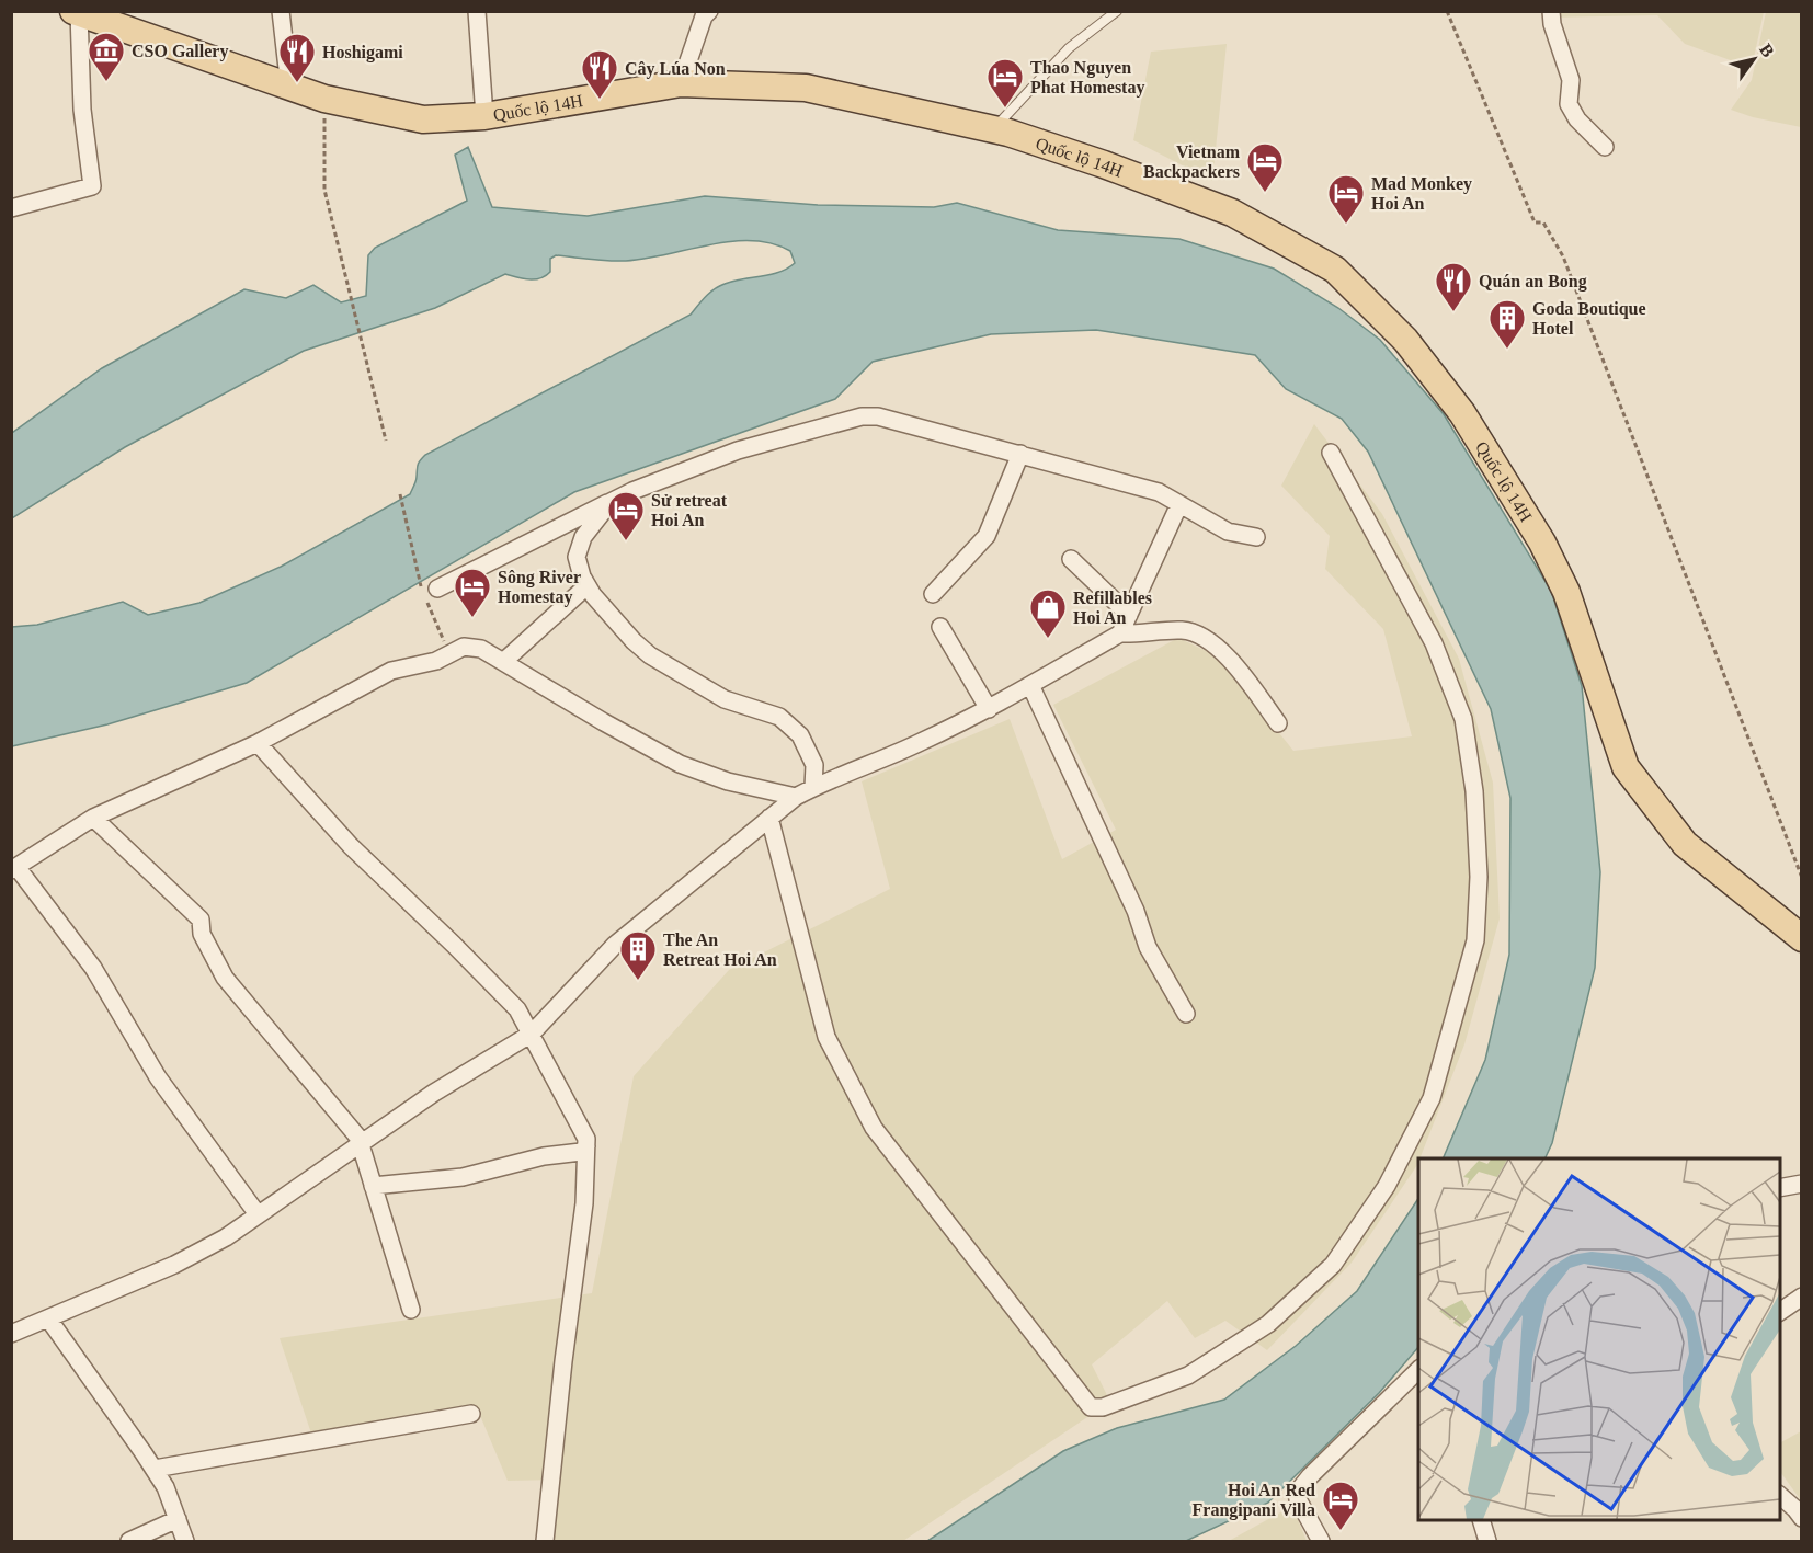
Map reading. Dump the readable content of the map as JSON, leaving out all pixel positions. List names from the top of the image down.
{
  "streets": {
    "main road": ["Quốc lộ 14H"]
  },
  "places": {
    "museum": ["CSO Gallery"],
    "restaurant": ["Hoshigami", "Cây Lúa Non", "Quán an Bong"],
    "hotel": [
      "Thao Nguyen Phat Homestay",
      "Vietnam Backpackers",
      "Mad Monkey Hoi An",
      "Sử retreat Hoi An",
      "Sông River Homestay",
      "Hoi An Red Frangipani Villa"
    ],
    "building": ["Goda Boutique Hotel", "The An Retreat Hoi An"],
    "shop": ["Refillables Hoi An"]
  },
  "north": "top right"
}
